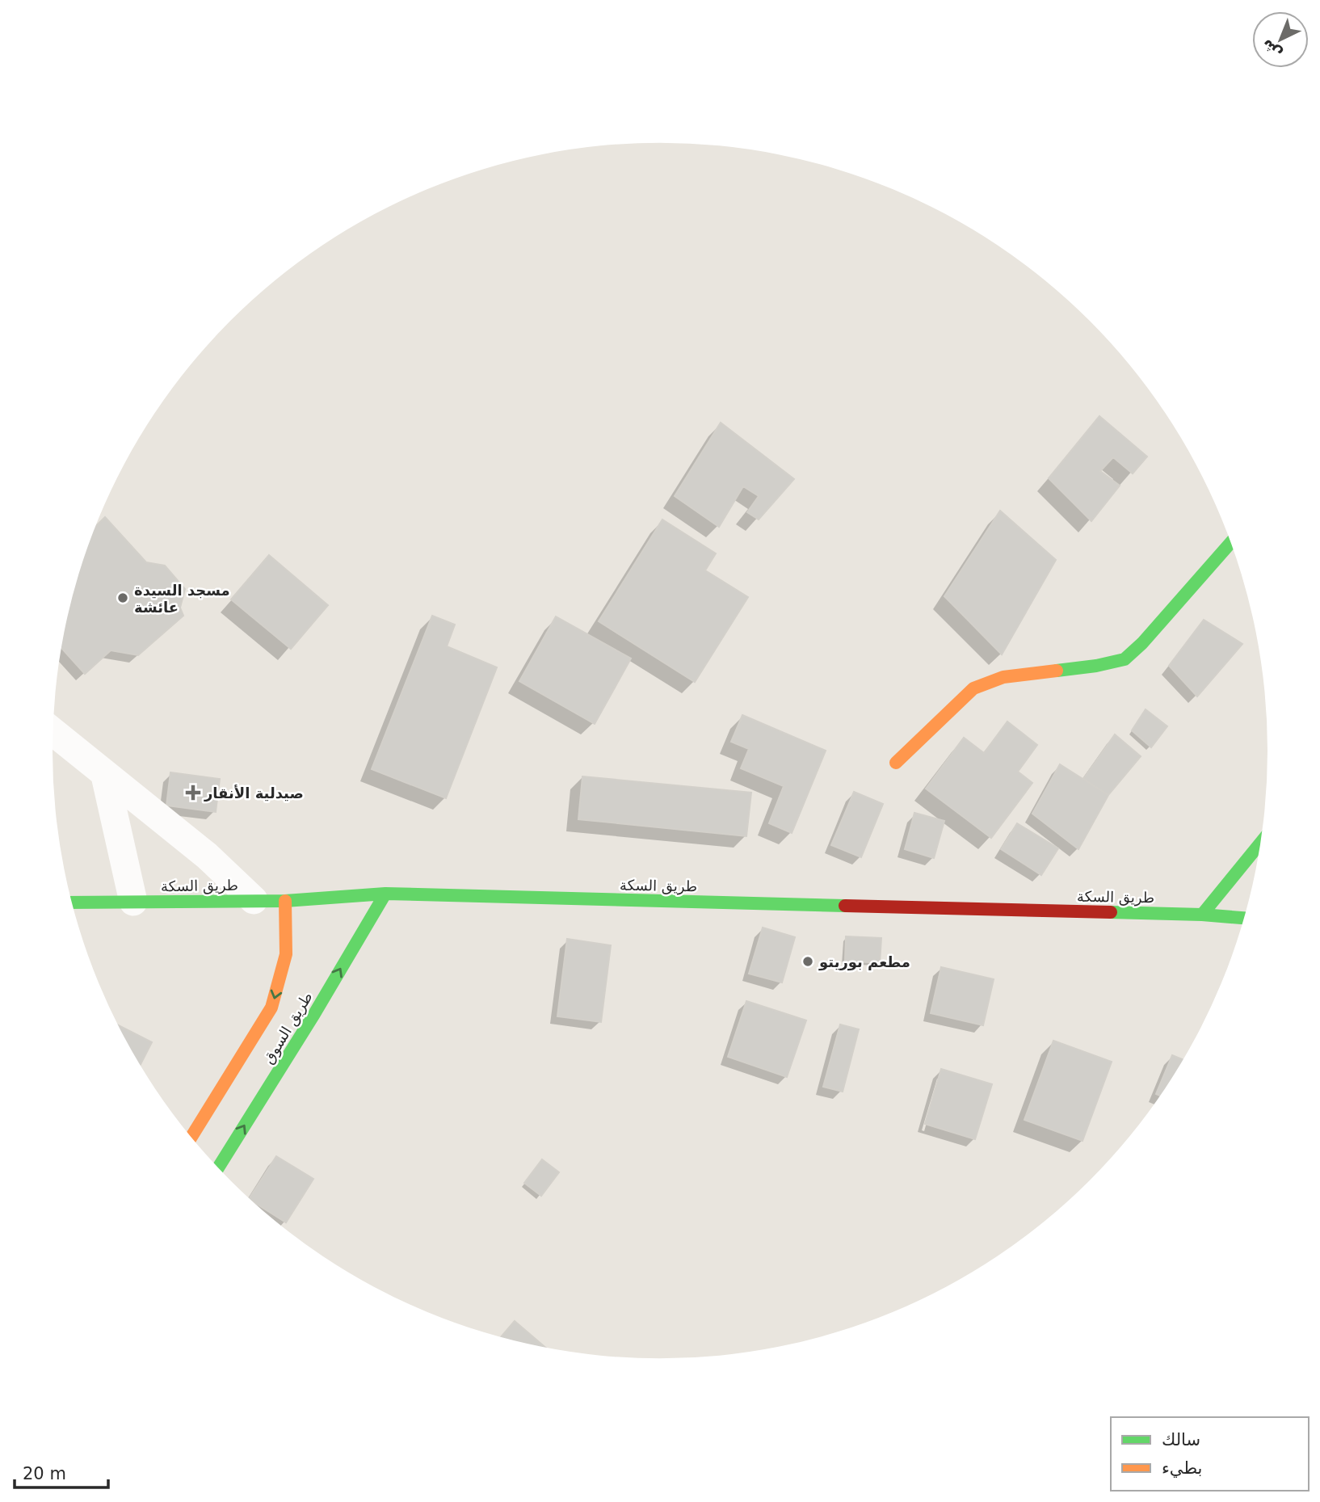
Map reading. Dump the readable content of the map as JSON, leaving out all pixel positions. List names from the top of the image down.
{
  "streets": {
    "main road": ["طريق السكة", "طريق السوق"]
  },
  "crossings": [
    ["طريق السكة", "طريق السوق"]
  ],
  "places": {
    "other": ["مسجد السيدة عائشة", "مطعم بوريتو"],
    "health": ["صيدلية الأنقار"]
  },
  "legend": ["سالك", "بطيء"],
  "scale_bar": "20 m",
  "north": "bottom left"
}
